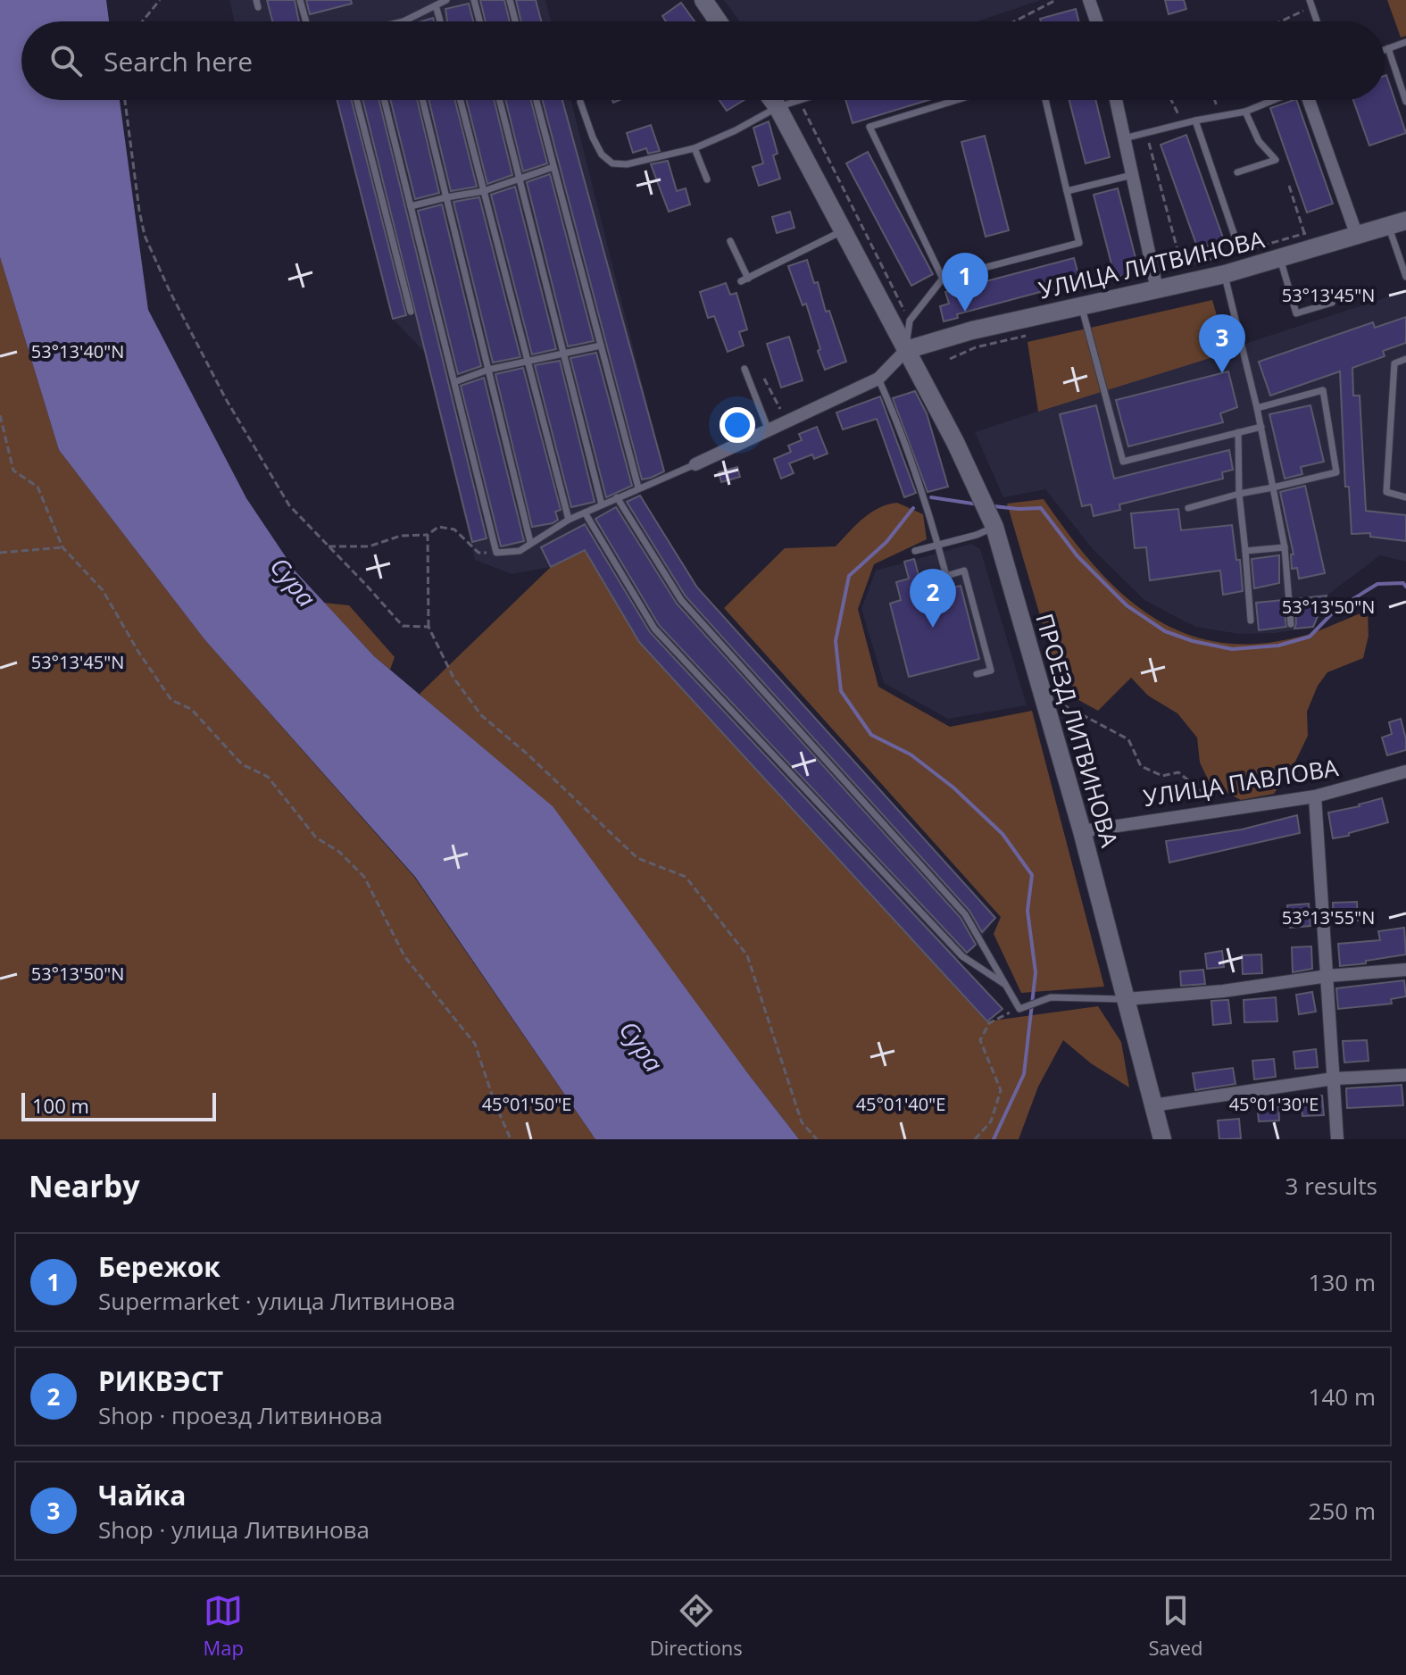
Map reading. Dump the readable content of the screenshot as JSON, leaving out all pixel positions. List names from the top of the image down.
{
  "streets": {
    "main road": ["УЛИЦА ЛИТВИНОВА", "ПРОЕЗД ЛИТВИНОВА"],
    "street": ["УЛИЦА ПАВЛОВА"]
  },
  "crossings": [
    ["УЛИЦА ЛИТВИНОВА", "ПРОЕЗД ЛИТВИНОВА"],
    ["ПРОЕЗД ЛИТВИНОВА", "УЛИЦА ПАВЛОВА"]
  ],
  "water": ["Сура"],
  "scale_bar": "100 m",
  "page": {
    "search": "Search here",
    "pins": ["1", "3", "2"],
    "scale": "100 m",
    "heading": ["Nearby", "3 results"],
    "list": [
      {
        "mark": "1",
        "name": "Бережок",
        "note": "Supermarket · улица Литвинова",
        "value": "130 m"
      },
      {
        "mark": "2",
        "name": "РИКВЭСТ",
        "note": "Shop · проезд Литвинова",
        "value": "140 m"
      },
      {
        "mark": "3",
        "name": "Чайка",
        "note": "Shop · улица Литвинова",
        "value": "250 m"
      }
    ],
    "nav": ["Map", "Directions", "Saved"]
  },
  "coordinates": [
    "53°13'45\"N",
    "53°13'40\"N",
    "53°13'50\"N",
    "53°13'55\"N",
    "45°01'50\"E",
    "45°01'40\"E",
    "45°01'30\"E"
  ]
}
